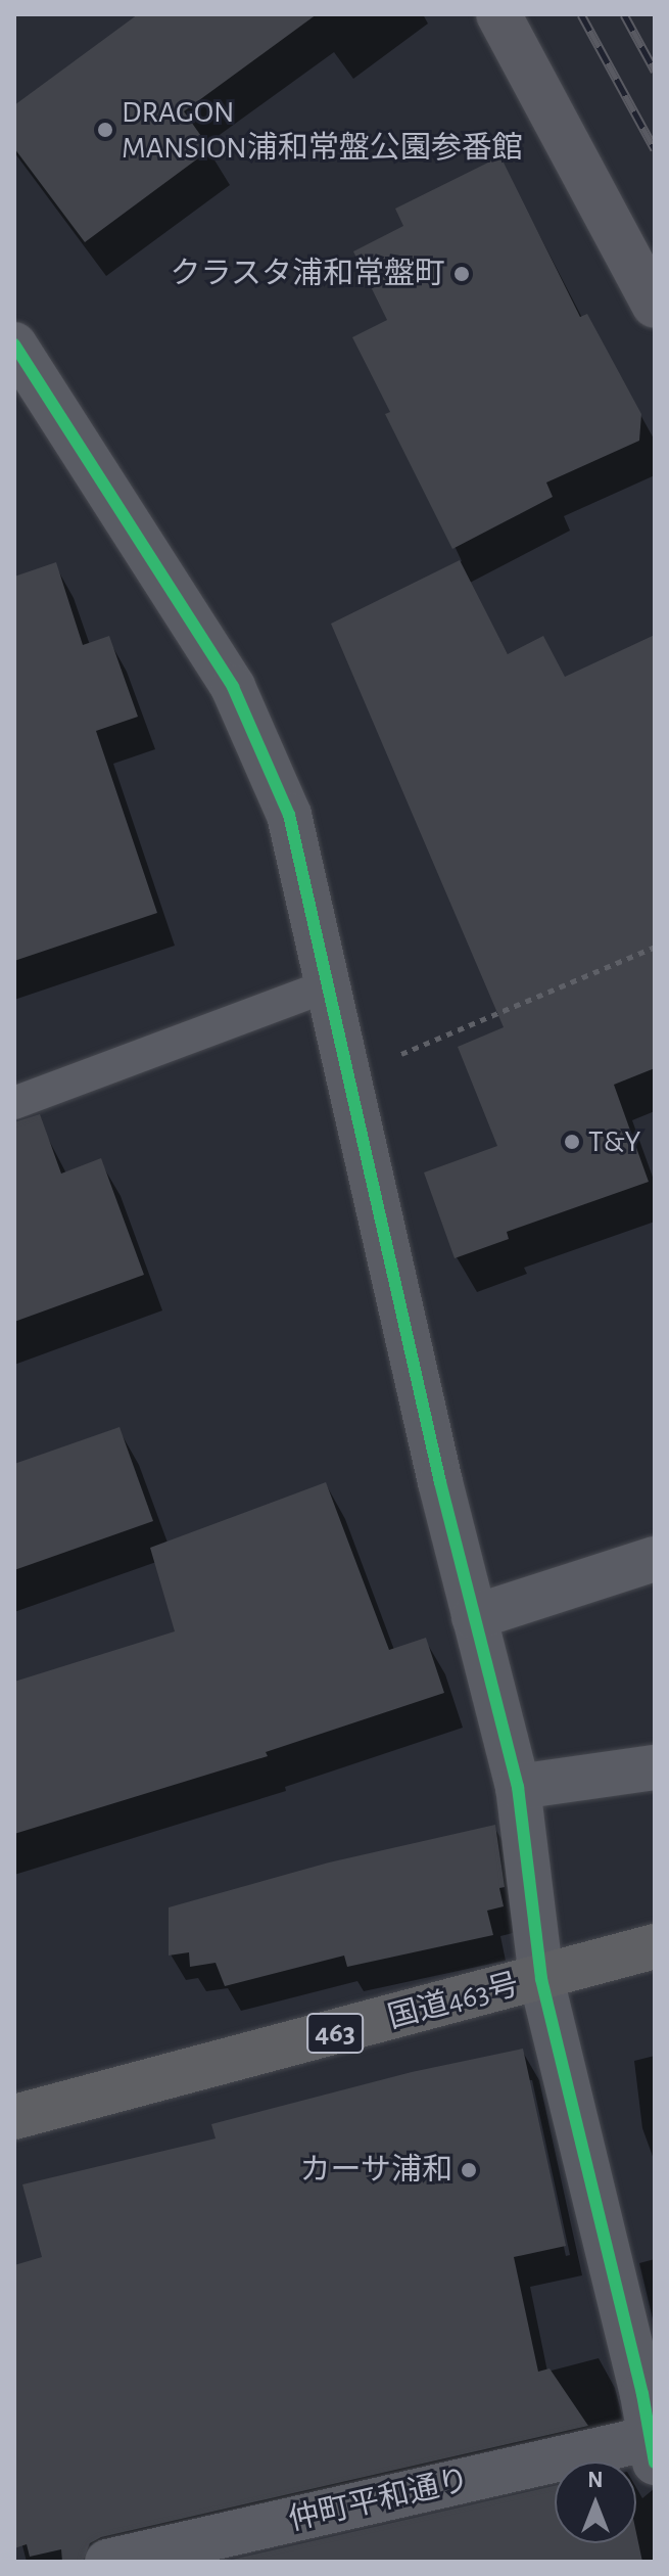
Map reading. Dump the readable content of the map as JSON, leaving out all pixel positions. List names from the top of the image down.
{
  "streets": {
    "highway": ["国道463号", "463"],
    "street": ["仲町平和通り"]
  },
  "places": [
    "DRAGON MANSION浦和常盤公園参番館",
    "クラスタ浦和常盤町",
    "T&Y",
    "カーサ浦和"
  ],
  "north": "top"
}
